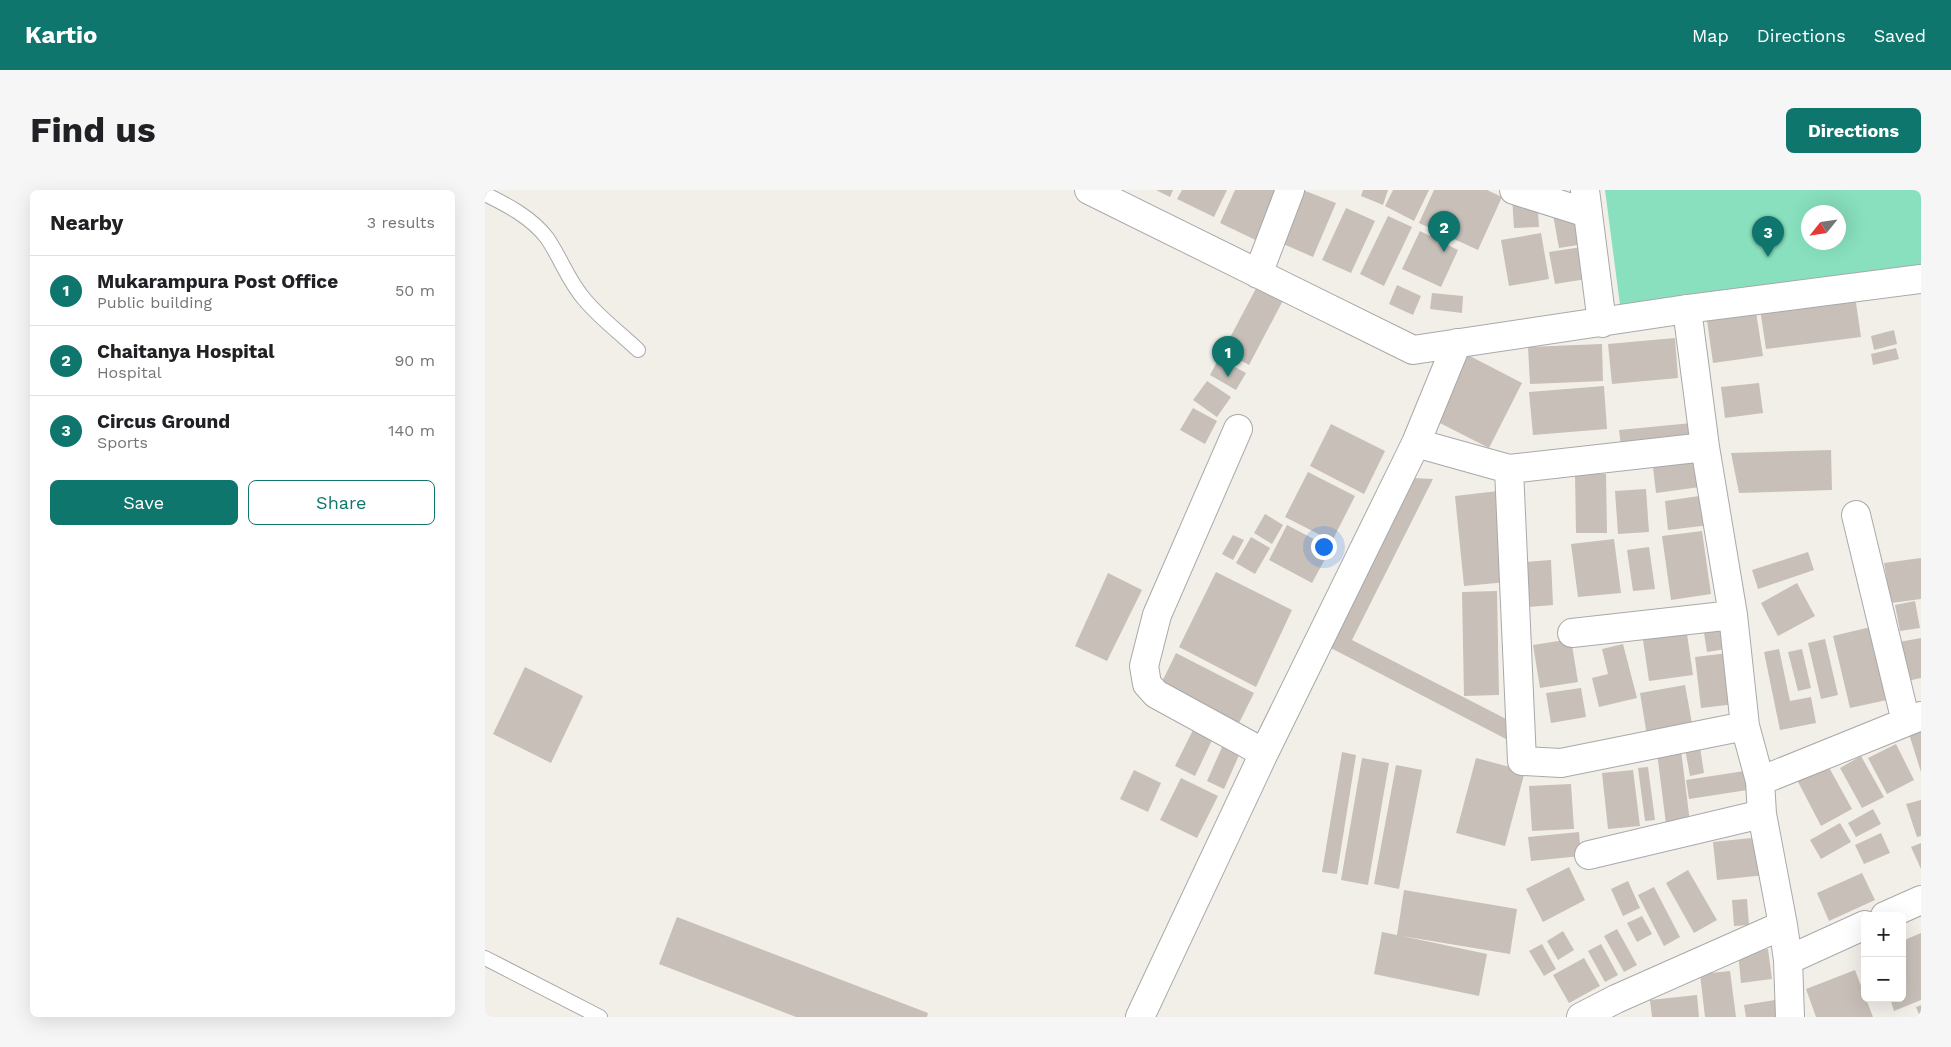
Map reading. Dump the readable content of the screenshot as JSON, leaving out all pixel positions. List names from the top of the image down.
{
  "north": "bottom left",
  "page": {
    "header": "Kartio",
    "nav": ["Map", "Directions", "Saved"],
    "buttons": [
      "Directions",
      ["Save", "Share"]
    ],
    "title": "Find us",
    "heading": ["Nearby", "3 results"],
    "pins": ["2", "3", "1"],
    "list": [
      {
        "mark": "1",
        "name": "Mukarampura Post Office",
        "note": "Public building",
        "value": "50 m"
      },
      {
        "mark": "2",
        "name": "Chaitanya Hospital",
        "note": "Hospital",
        "value": "90 m"
      },
      {
        "mark": "3",
        "name": "Circus Ground",
        "note": "Sports",
        "value": "140 m"
      }
    ],
    "map_buttons": ["+", "−"]
  }
}
